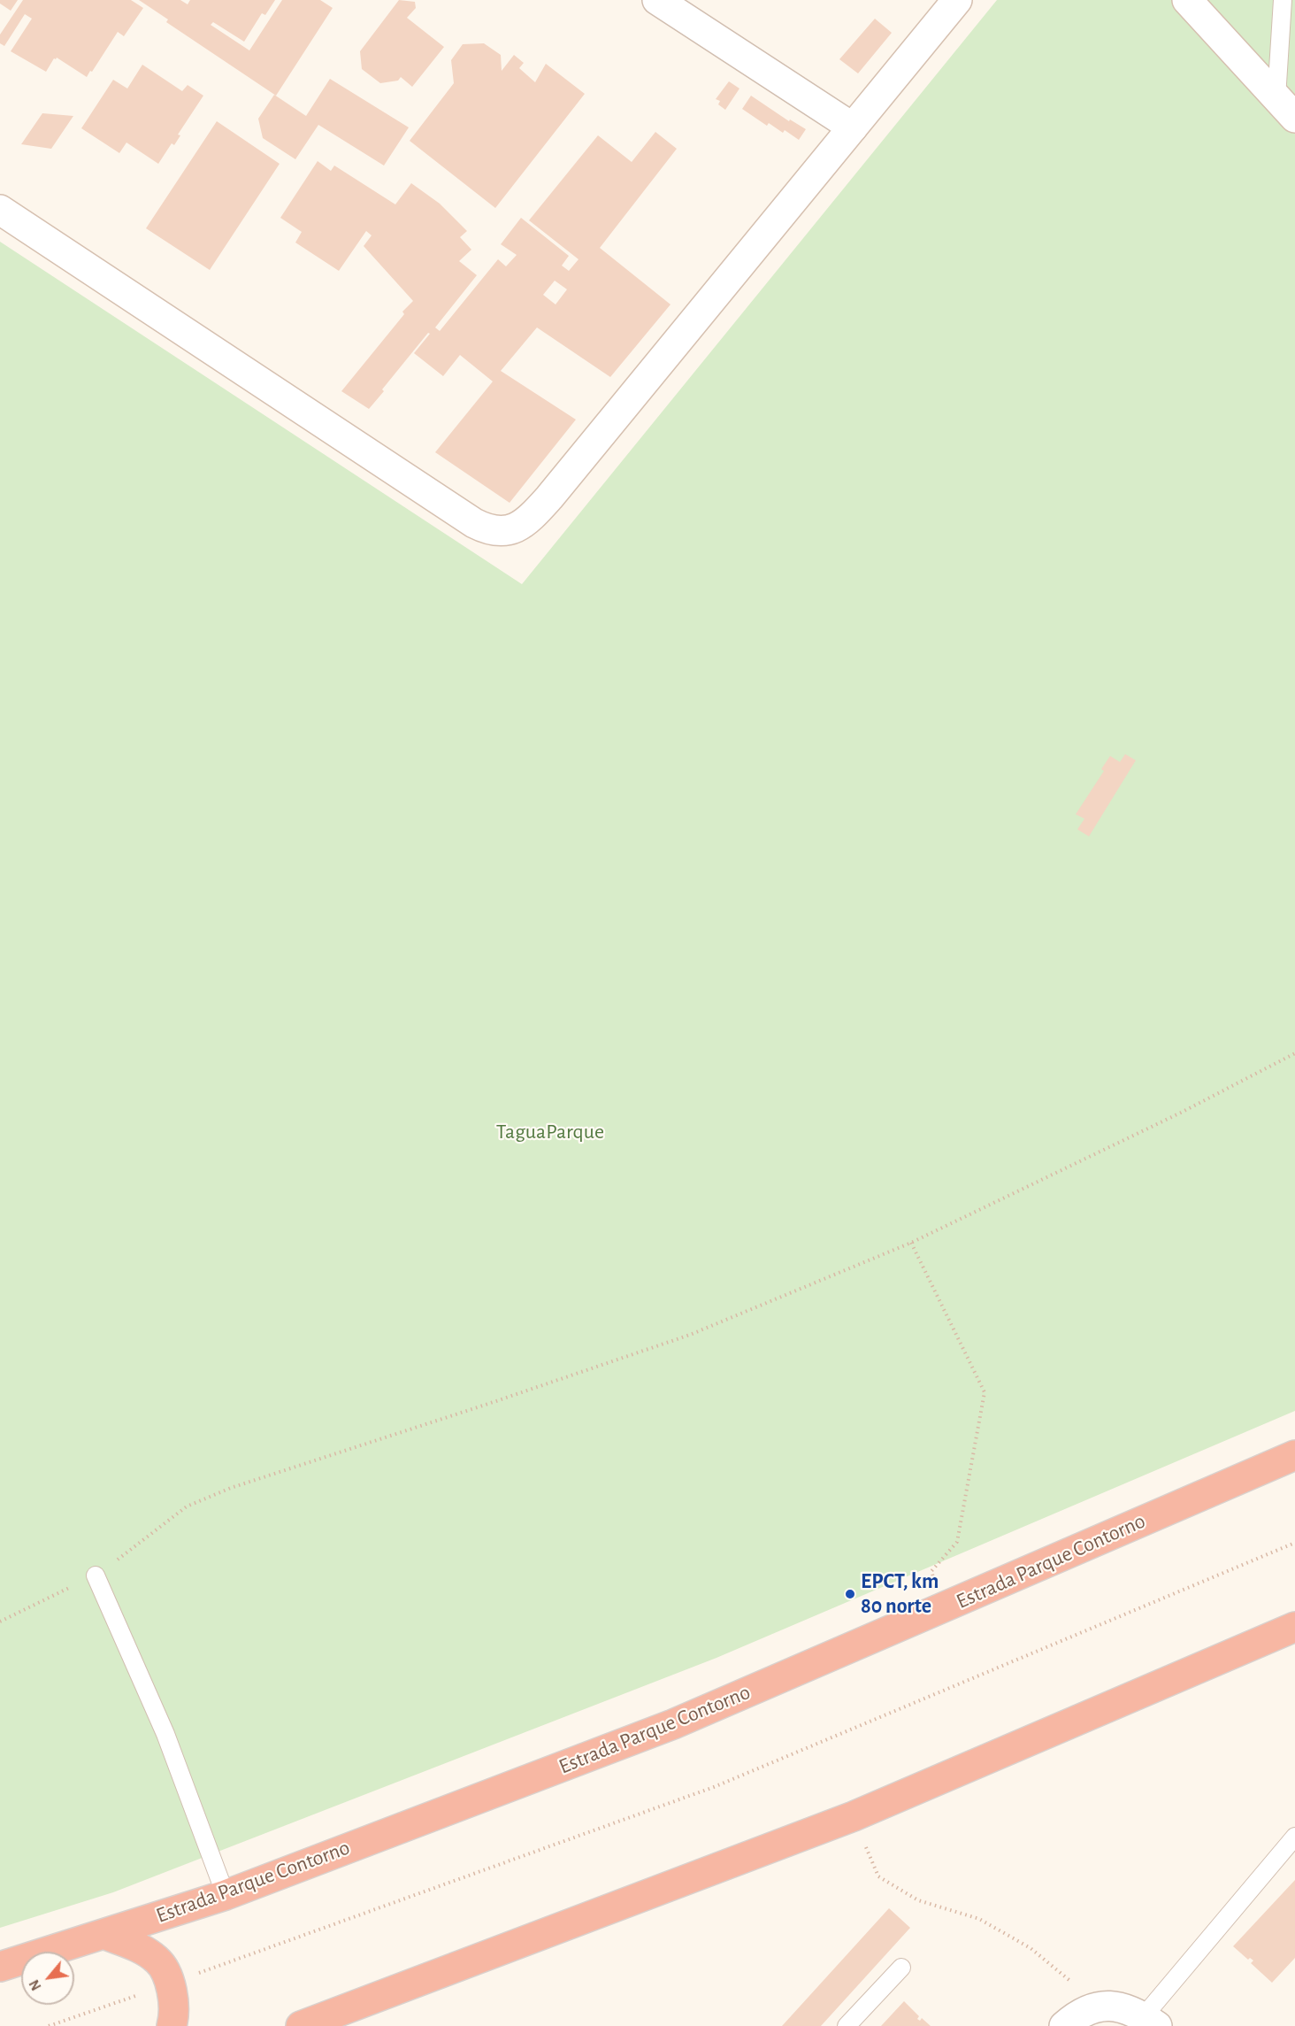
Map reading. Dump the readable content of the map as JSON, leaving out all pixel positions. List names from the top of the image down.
{
  "streets": {
    "highway": ["Estrada Parque Contorno"]
  },
  "parks": ["TaguaParque"],
  "places": ["EPCT, km 80 norte"],
  "north": "bottom left"
}
